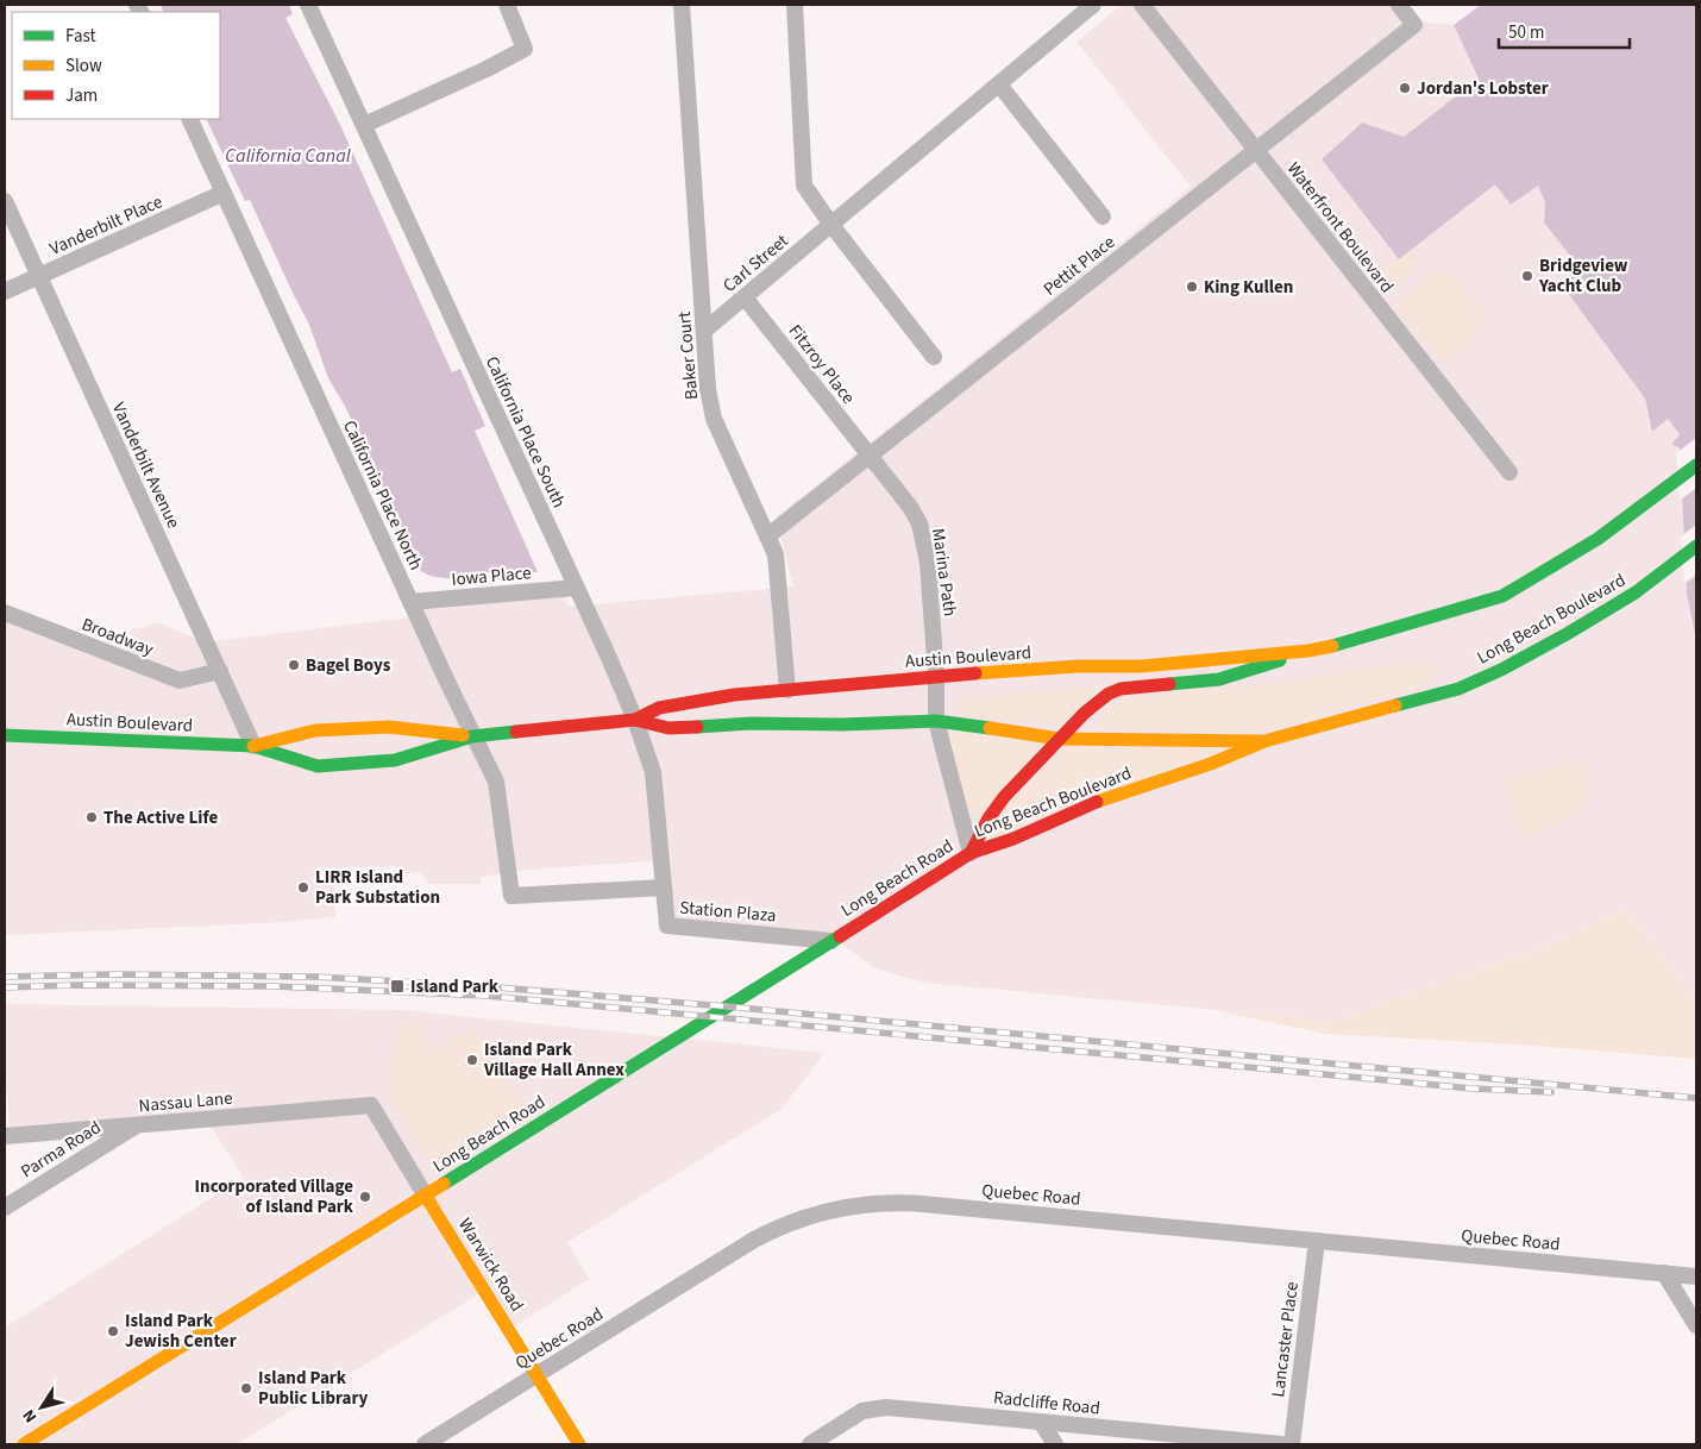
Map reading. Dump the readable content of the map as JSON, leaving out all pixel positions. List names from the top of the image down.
{
  "streets": {
    "main road": [
      "Long Beach Boulevard",
      "Austin Boulevard",
      "Long Beach Road",
      "Warwick Road"
    ],
    "street": [
      "Vanderbilt Place",
      "Waterfront Boulevard",
      "Carl Street",
      "Pettit Place",
      "Baker Court",
      "Fitzroy Place",
      "California Place South",
      "Vanderbilt Avenue",
      "California Place North",
      "Marina Path",
      "Iowa Place",
      "Broadway",
      "Station Plaza",
      "Nassau Lane",
      "Parma Road",
      "Quebec Road",
      "Lancaster Place",
      "Radcliffe Road"
    ]
  },
  "crossings": [
    ["Vanderbilt Place", "Vanderbilt Avenue"],
    ["Vanderbilt Place", "California Place North"],
    ["Waterfront Boulevard", "Pettit Place"],
    ["Carl Street", "Baker Court"],
    ["Carl Street", "Fitzroy Place"],
    ["Pettit Place", "Baker Court"],
    ["Pettit Place", "Fitzroy Place"],
    ["Pettit Place", "Marina Path"],
    ["Baker Court", "Austin Boulevard"],
    ["Fitzroy Place", "Marina Path"],
    ["California Place South", "Iowa Place"],
    ["California Place South", "Austin Boulevard"],
    ["California Place South", "Station Plaza"],
    ["Vanderbilt Avenue", "Broadway"],
    ["Vanderbilt Avenue", "Austin Boulevard"],
    ["California Place North", "Iowa Place"],
    ["California Place North", "Austin Boulevard"],
    ["California Place North", "Station Plaza"],
    ["Marina Path", "Long Beach Boulevard"],
    ["Marina Path", "Austin Boulevard"],
    ["Marina Path", "Long Beach Road"],
    ["Long Beach Boulevard", "Austin Boulevard"],
    ["Long Beach Boulevard", "Long Beach Road"],
    ["Long Beach Road", "Station Plaza"],
    ["Long Beach Road", "Warwick Road"],
    ["Nassau Lane", "Parma Road"],
    ["Nassau Lane", "Warwick Road"],
    ["Quebec Road", "Warwick Road"],
    ["Quebec Road", "Lancaster Place"]
  ],
  "water": ["California Canal"],
  "places": {
    "other": [
      "Jordan's Lobster",
      "Bridgeview Yacht Club",
      "King Kullen",
      "Bagel Boys",
      "The Active Life",
      "LIRR Island Park Substation",
      "Island Park Village Hall Annex",
      "Incorporated Village of Island Park",
      "Island Park Jewish Center",
      "Island Park Public Library"
    ],
    "transit": ["Island Park"]
  },
  "legend": ["Fast", "Slow", "Jam"],
  "scale_bar": "50 m",
  "north": "bottom left"
}
